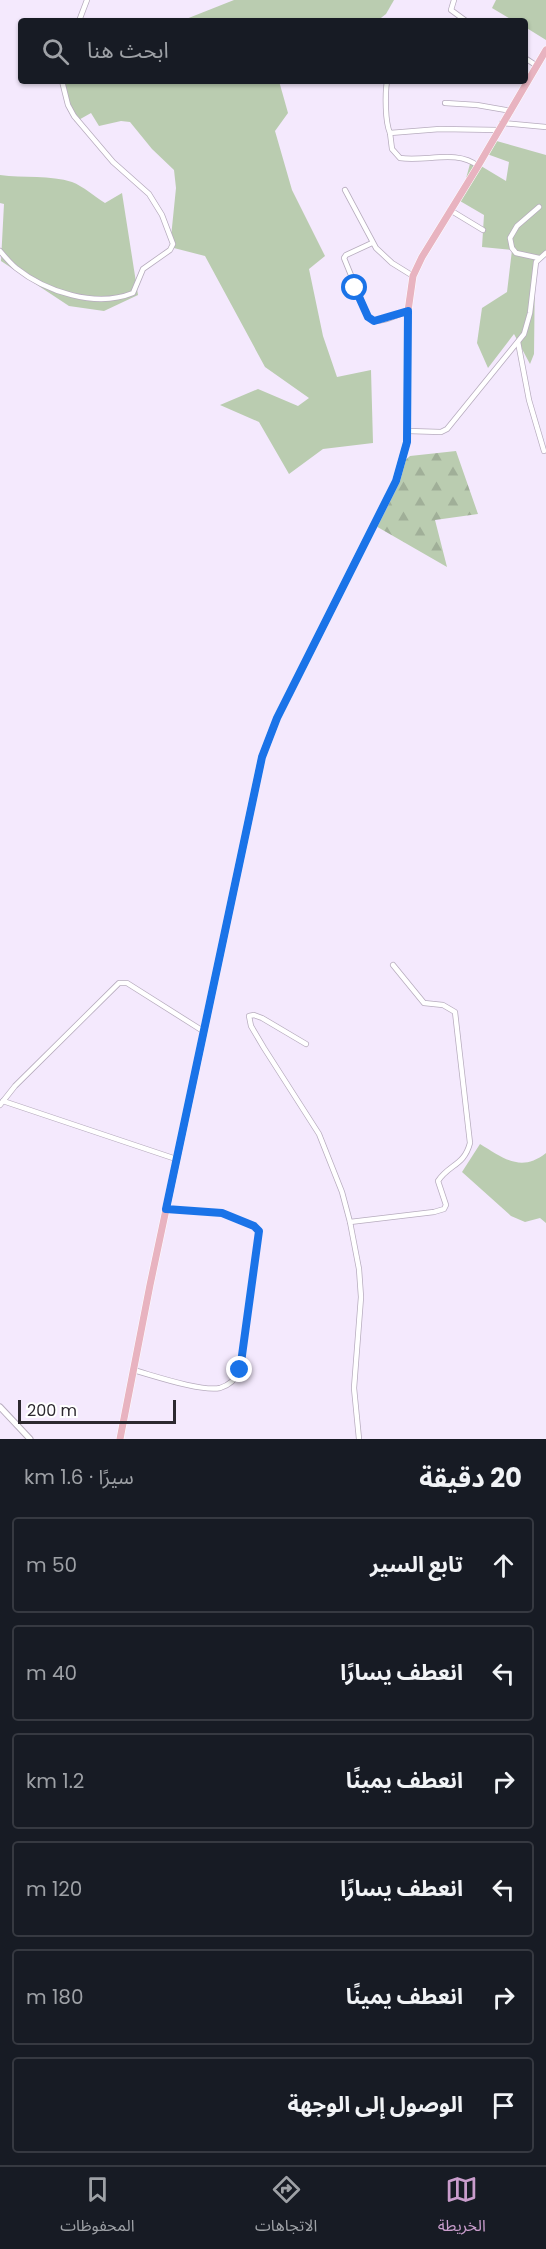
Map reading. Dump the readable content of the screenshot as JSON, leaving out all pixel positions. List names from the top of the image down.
{
  "scale_bar": "200 m",
  "page": {
    "search": "ابحث هنا",
    "scale": "200 m",
    "heading": ["20 دقيقة", "سيرًا · 1.6 km"],
    "list": [
      ["تابع السير", "50 m"],
      ["انعطف يسارًا", "40 m"],
      ["انعطف يمينًا", "1.2 km"],
      ["انعطف يسارًا", "120 m"],
      ["انعطف يمينًا", "180 m"],
      "الوصول إلى الوجهة"
    ],
    "nav": ["الخريطة", "الاتجاهات", "المحفوظات"]
  }
}
